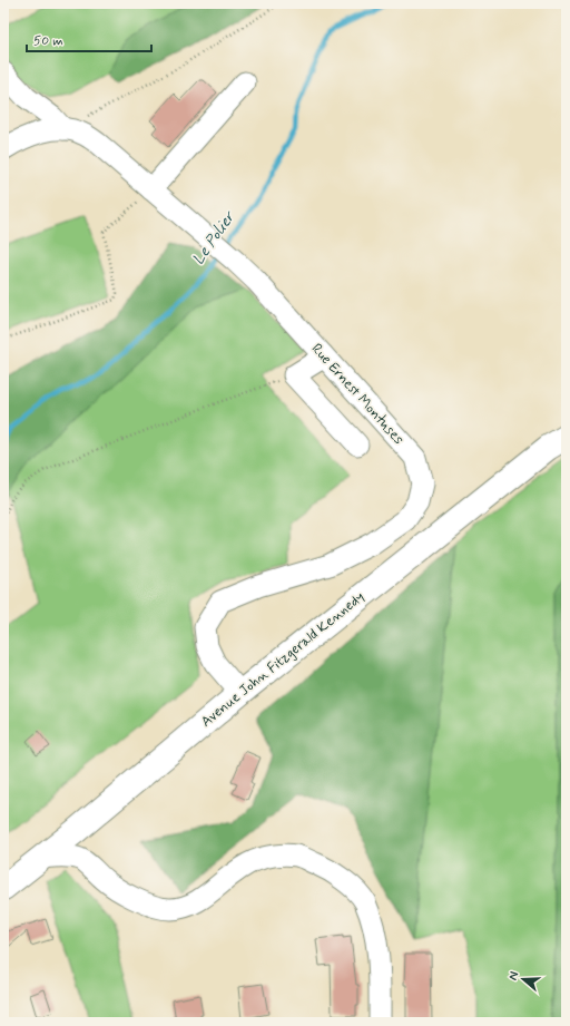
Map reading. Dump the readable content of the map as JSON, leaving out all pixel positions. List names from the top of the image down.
{
  "streets": {
    "main road": ["Avenue John Fitzgerald Kennedy"],
    "street": ["Rue Ernest Montuses"]
  },
  "crossings": [
    ["Rue Ernest Montuses", "Avenue John Fitzgerald Kennedy"]
  ],
  "water": ["Le Polier"],
  "scale_bar": "50 m",
  "north": "left"
}
